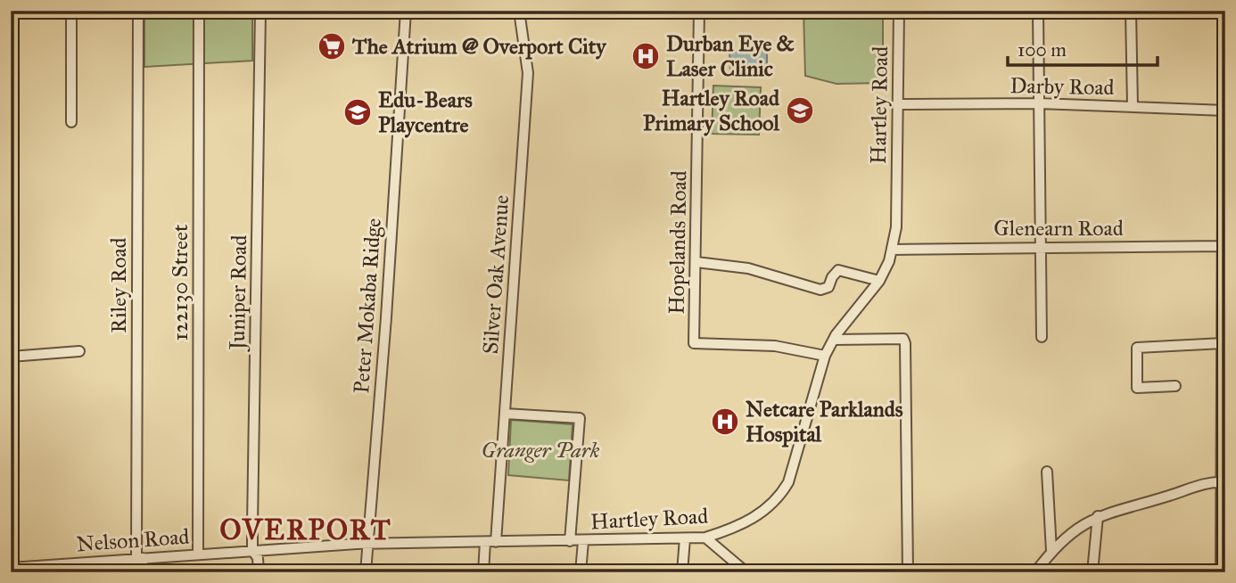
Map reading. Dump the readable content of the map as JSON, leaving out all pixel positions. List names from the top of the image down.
{
  "streets": {
    "street": [
      "Darby Road",
      "Hartley Road",
      "Glenearn Road",
      "Hopelands Road",
      "Silver Oak Avenue",
      "122130 Street",
      "Riley Road",
      "Juniper Road",
      "Peter Mokaba Ridge",
      "Nelson Road"
    ]
  },
  "crossings": [
    ["Darby Road", "Hartley Road"],
    ["Hartley Road", "Glenearn Road"],
    ["Hartley Road", "Hopelands Road"],
    ["Hartley Road", "Silver Oak Avenue"],
    ["Hartley Road", "Peter Mokaba Ridge"],
    ["Hartley Road", "Nelson Road"],
    ["122130 Street", "Nelson Road"],
    ["Riley Road", "Nelson Road"],
    ["Juniper Road", "Nelson Road"],
    ["Peter Mokaba Ridge", "Nelson Road"]
  ],
  "districts": ["OVERPORT"],
  "parks": ["Granger Park"],
  "places": {
    "supermarket": ["The Atrium @ Overport City"],
    "hospital": ["Durban Eye & Laser Clinic", "Netcare Parklands Hospital"],
    "school or university": ["Hartley Road Primary School", "Edu-Bears Playcentre"]
  },
  "scale_bar": "100 m"
}
